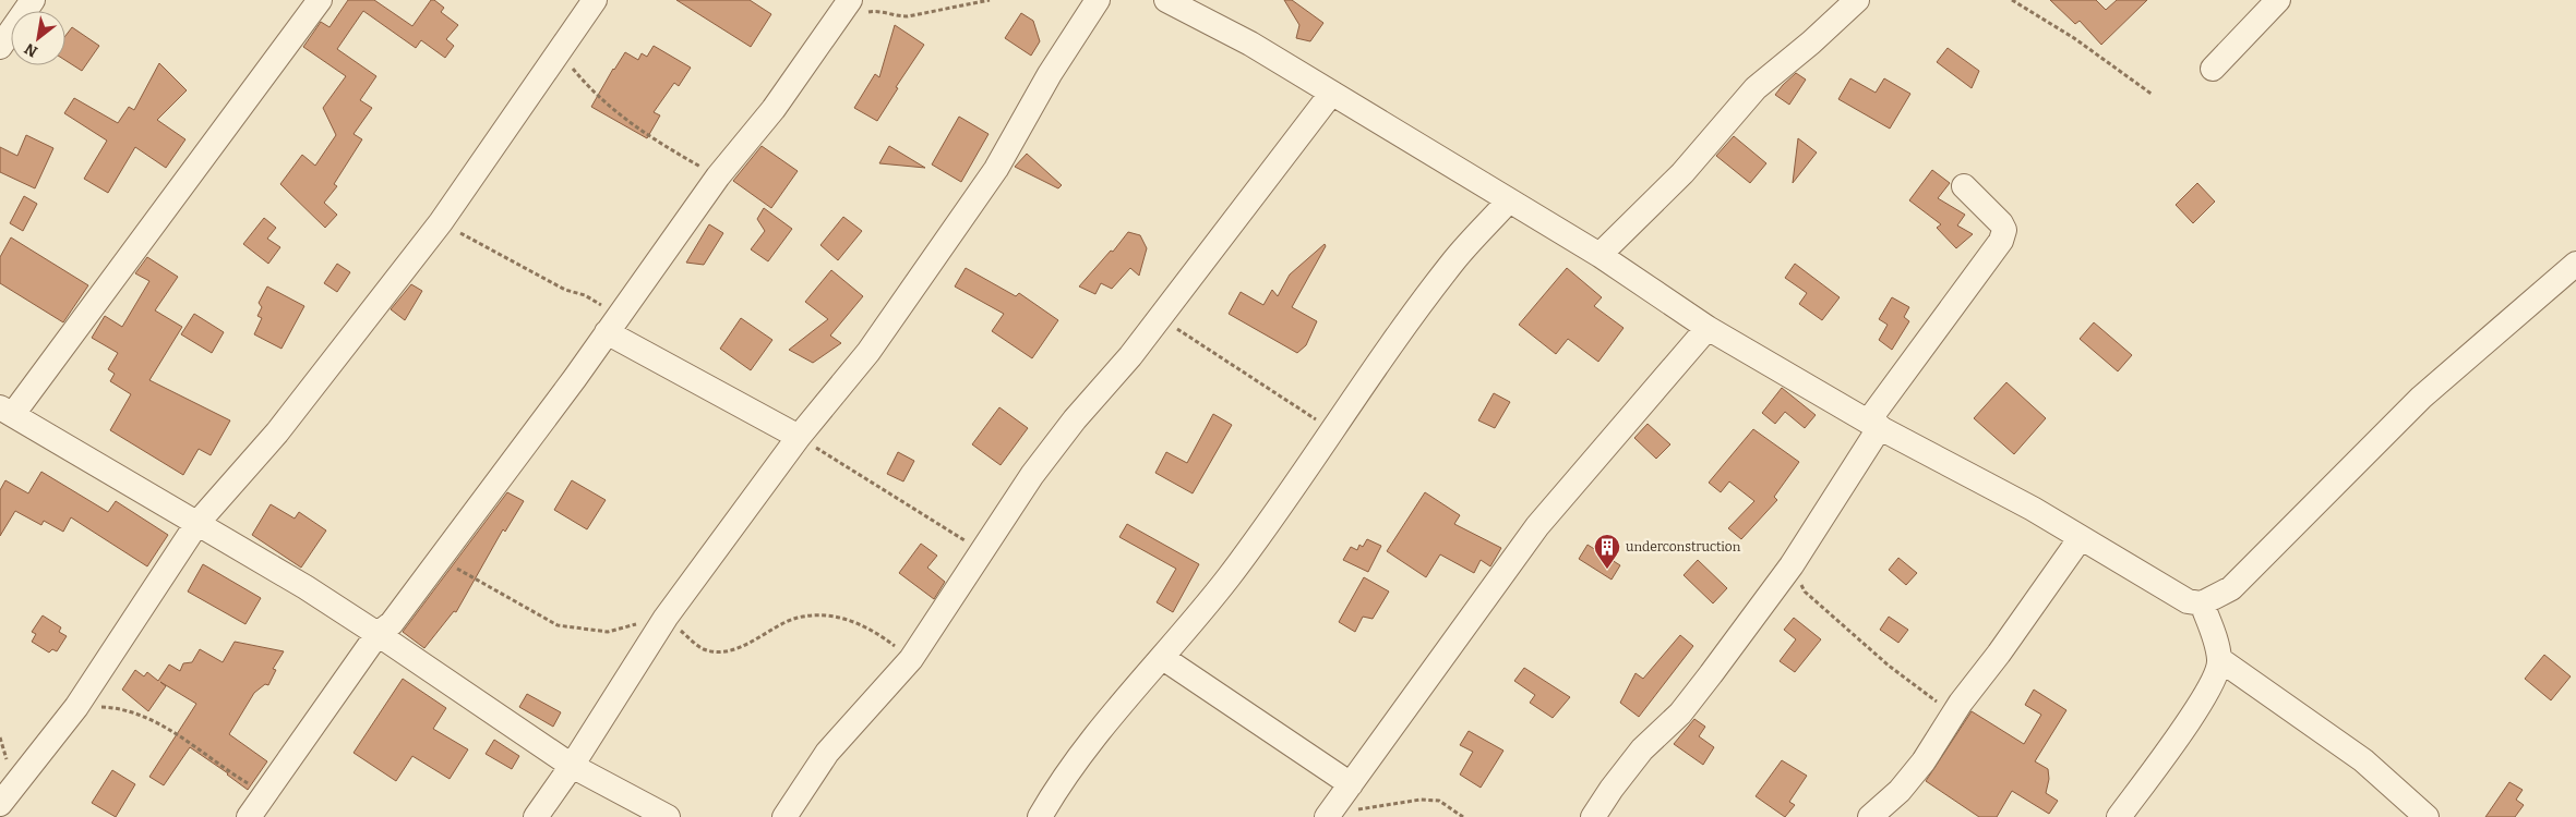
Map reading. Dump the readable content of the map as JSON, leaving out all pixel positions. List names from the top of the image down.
{
  "places": {
    "building": ["underconstruction"]
  },
  "north": "bottom left"
}
